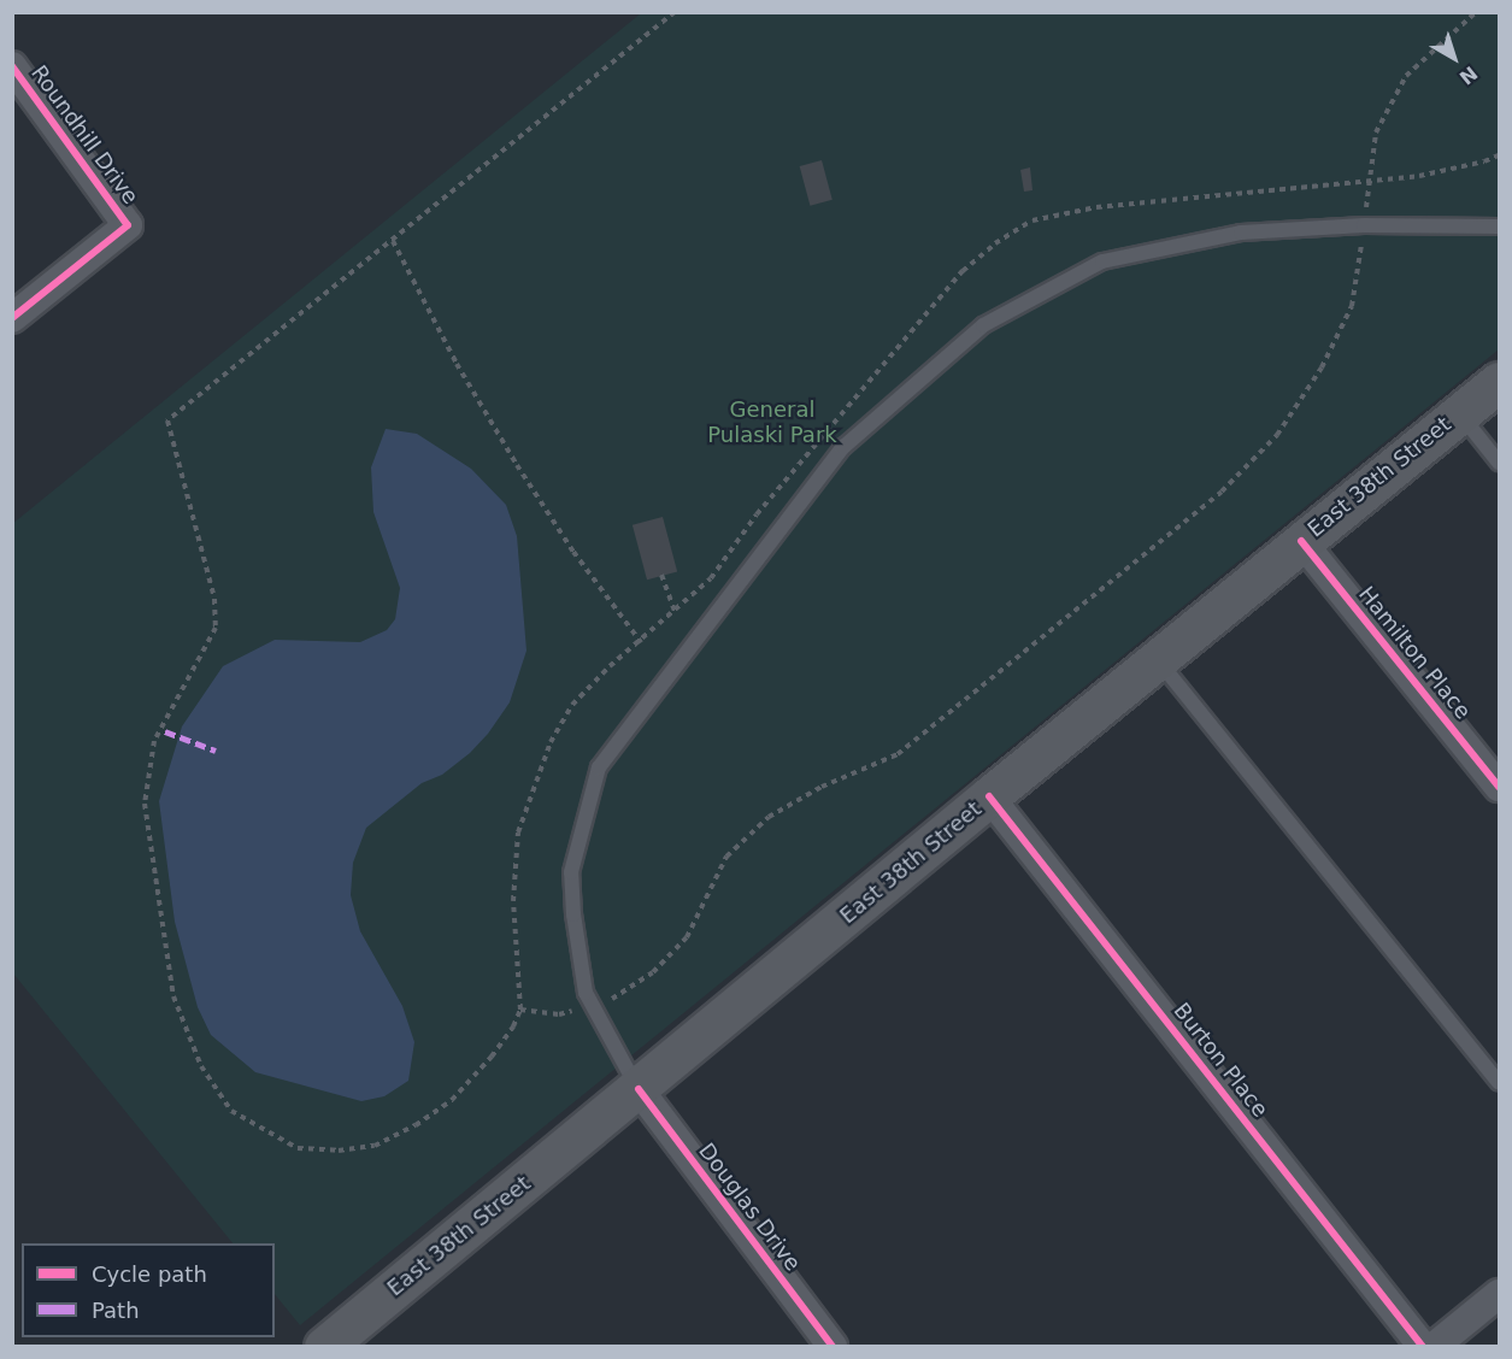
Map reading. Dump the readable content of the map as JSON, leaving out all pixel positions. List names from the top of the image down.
{
  "streets": {
    "main road": ["East 38th Street"],
    "street": [
      "Roundhill Drive",
      "Hamilton Place",
      "Burton Place",
      "Douglas Drive"
    ]
  },
  "crossings": [
    ["East 38th Street", "Hamilton Place"],
    ["East 38th Street", "Burton Place"],
    ["East 38th Street", "Douglas Drive"]
  ],
  "parks": ["General Pulaski Park"],
  "legend": ["Cycle path", "Path"],
  "north": "bottom right"
}
